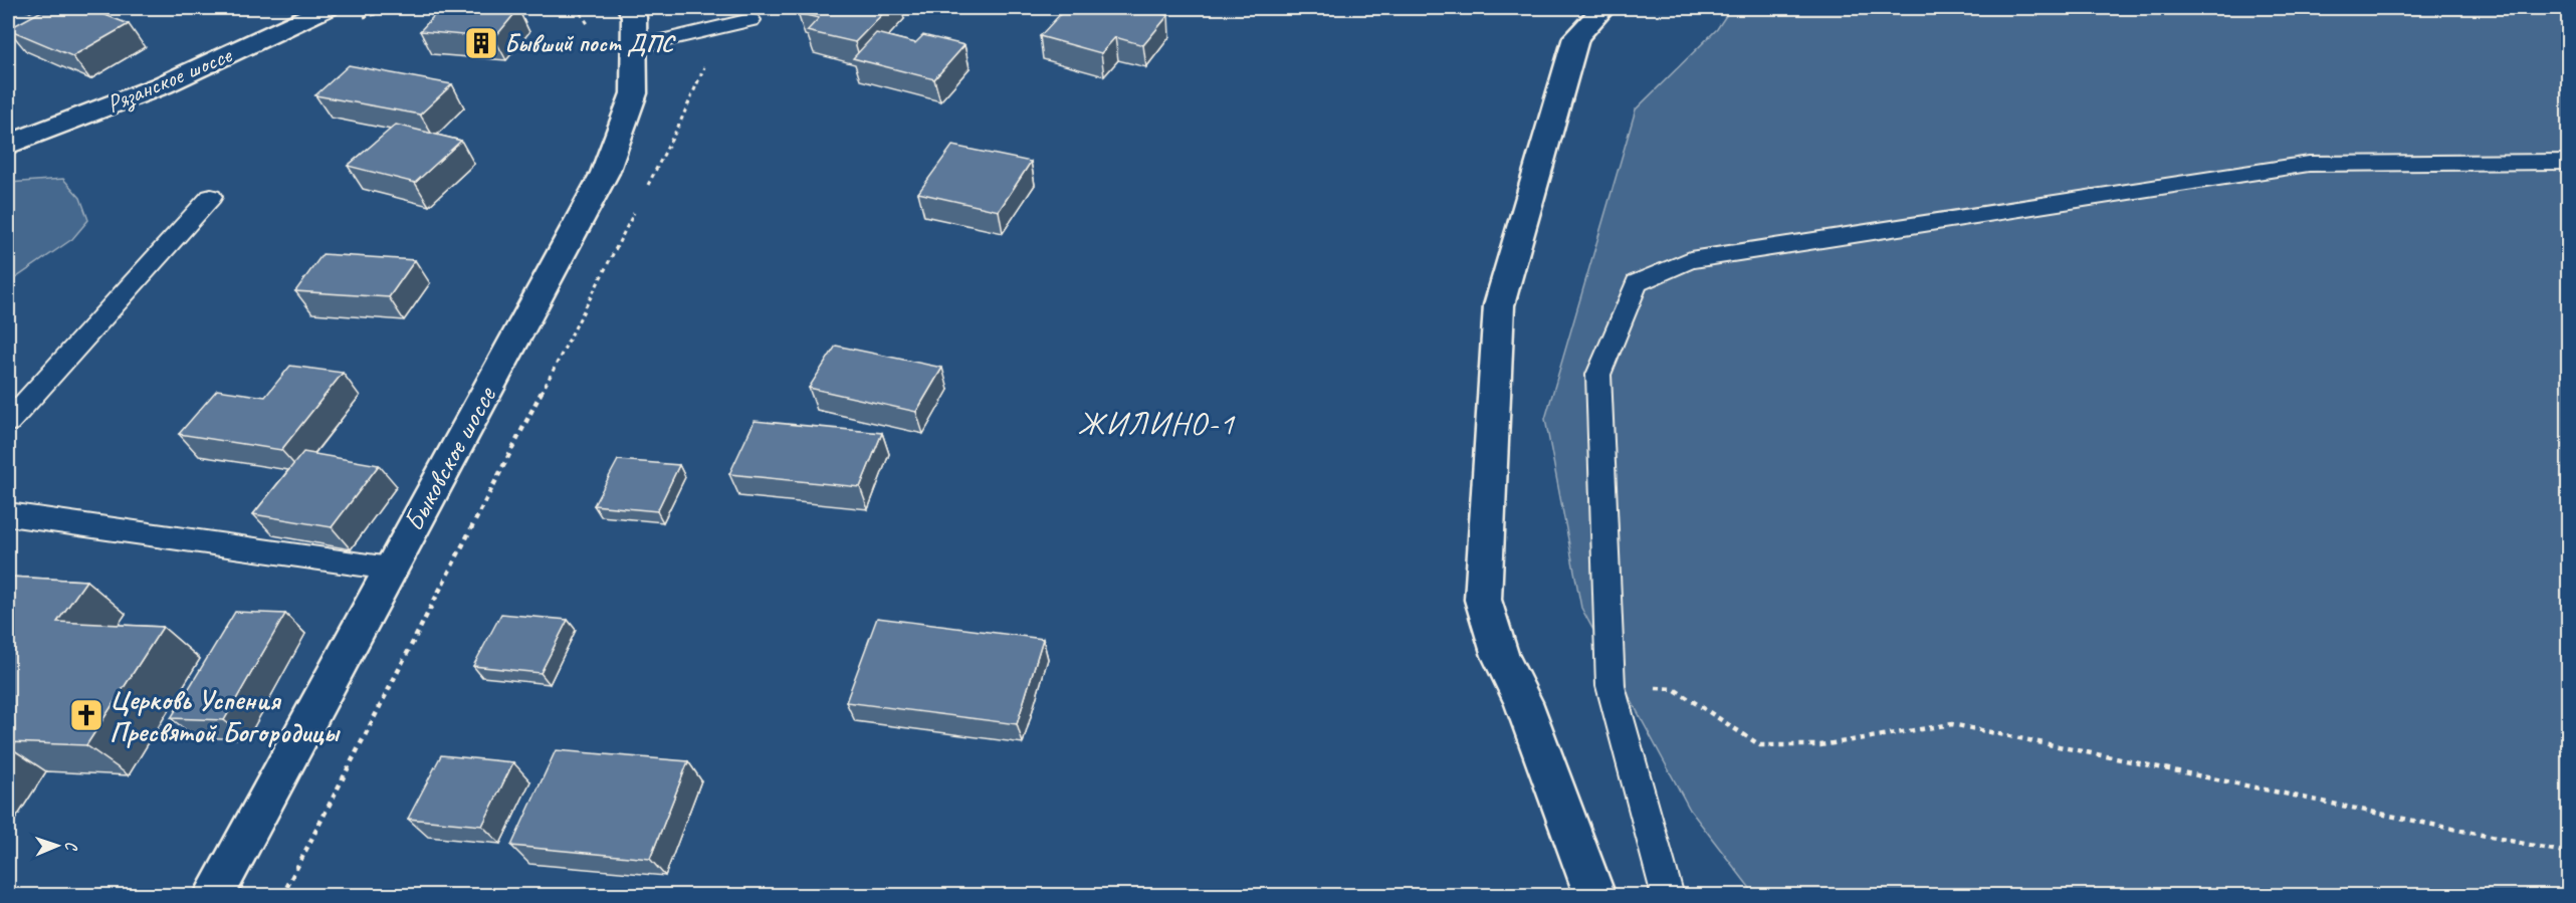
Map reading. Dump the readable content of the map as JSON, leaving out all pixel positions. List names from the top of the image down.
{
  "streets": {
    "main road": ["Рязанское шоссе", "Быковское шоссе"]
  },
  "districts": ["ЖИЛИНО-1"],
  "places": {
    "building": ["Бывший пост ДПС"],
    "church": ["Церковь Успения Пресвятой Богородицы"]
  },
  "north": "right"
}
